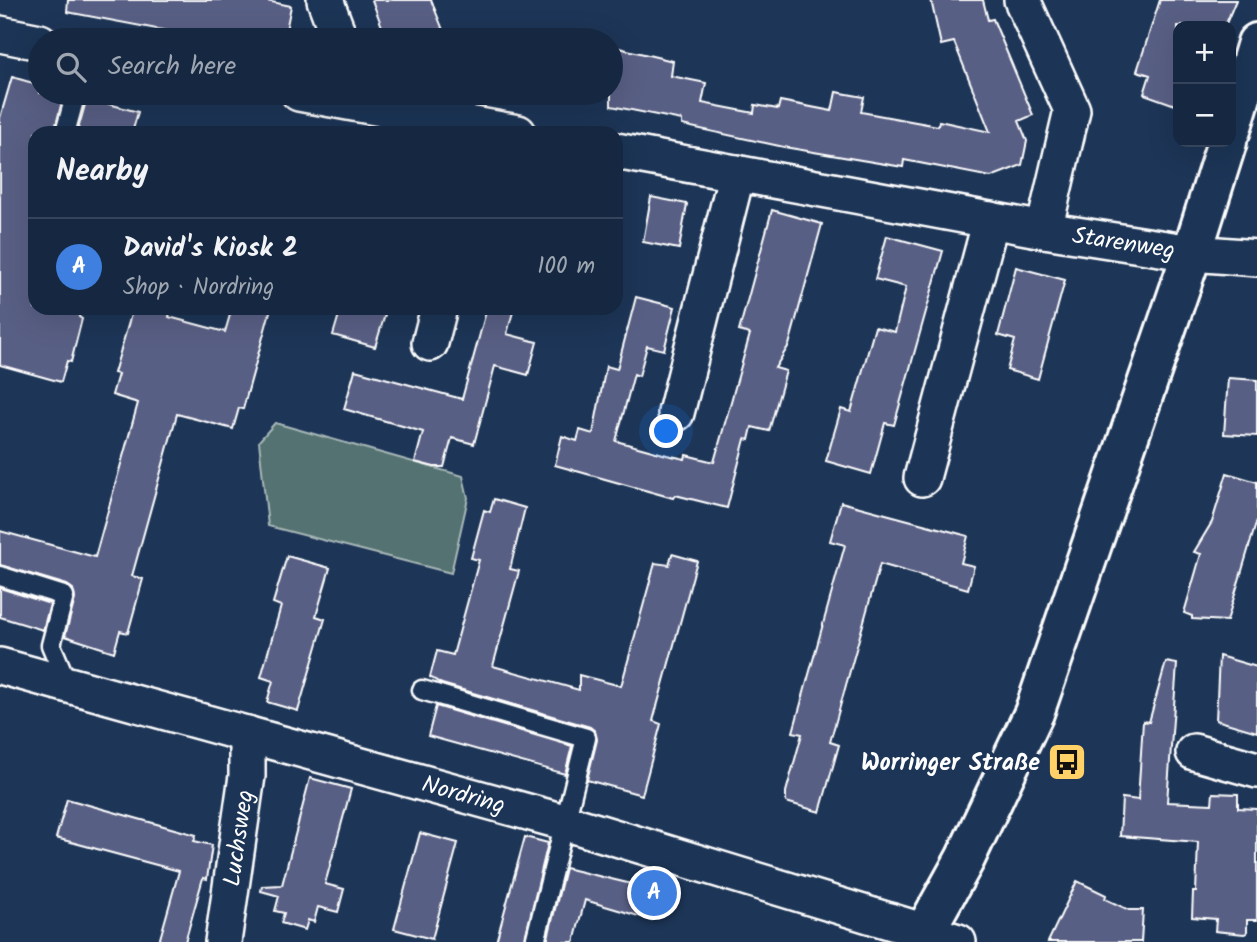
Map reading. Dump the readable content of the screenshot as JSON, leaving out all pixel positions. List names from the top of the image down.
{
  "streets": {
    "street": ["Starenweg", "Nordring", "Luchsweg"]
  },
  "crossings": [
    ["Nordring", "Luchsweg"]
  ],
  "places": {
    "bus stop": ["Worringer Straße"]
  },
  "page": {
    "map_buttons": ["+", "−"],
    "search": "Search here",
    "heading": "Nearby",
    "list": [
      {
        "mark": "A",
        "name": "David's Kiosk 2",
        "note": "Shop · Nordring",
        "value": "100 m"
      }
    ],
    "pins": "A"
  }
}
